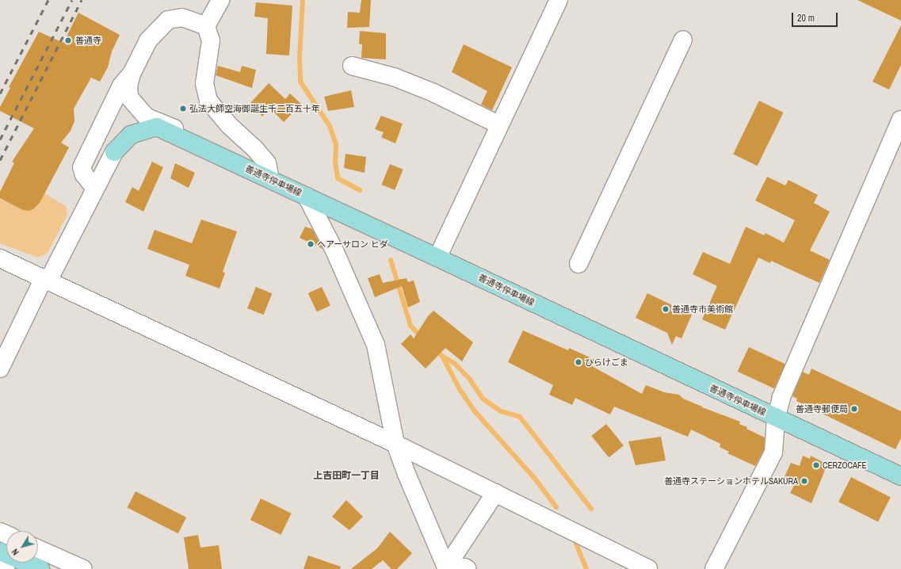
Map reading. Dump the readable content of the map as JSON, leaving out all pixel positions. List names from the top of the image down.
{
  "streets": {
    "main road": ["善通寺停車場線"]
  },
  "districts": ["上吉田町一丁目"],
  "places": [
    "善通寺",
    "弘法大師空海御誕生千二百五十年",
    "ヘアーサロン ヒダ",
    "善通寺市美術館",
    "ひらけごま",
    "善通寺郵便局",
    "CERZOCAFE",
    "善通寺ステーションホテルSAKURA"
  ],
  "scale_bar": "20 m",
  "north": "bottom left"
}
